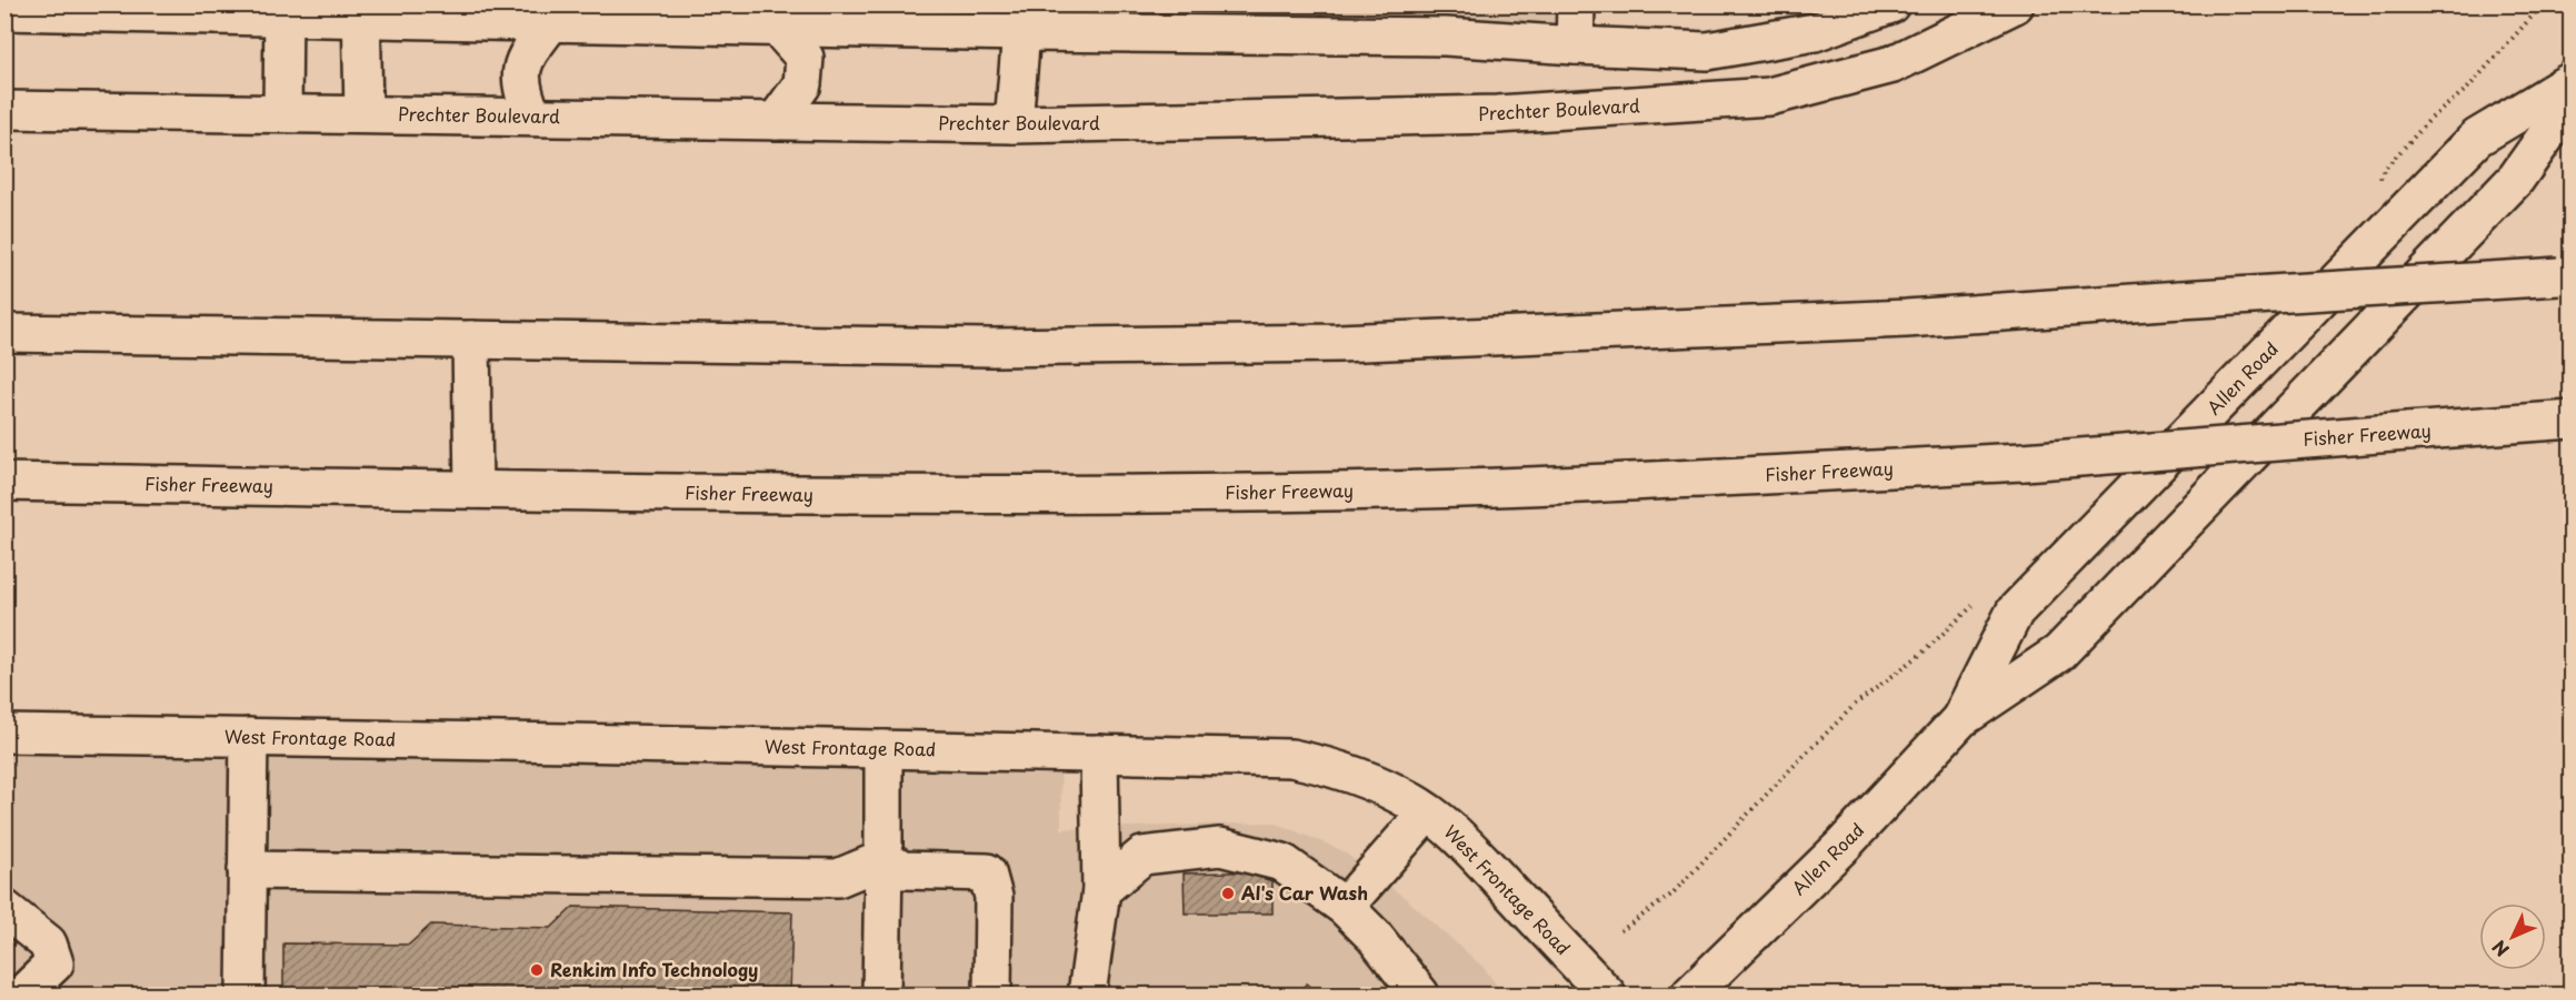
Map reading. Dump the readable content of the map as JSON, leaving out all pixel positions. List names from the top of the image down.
{
  "streets": {
    "main road": [
      "Prechter Boulevard",
      "Allen Road",
      "Fisher Freeway",
      "West Frontage Road"
    ]
  },
  "places": ["Al's Car Wash", "Renkim Info Technology"],
  "north": "bottom left"
}
